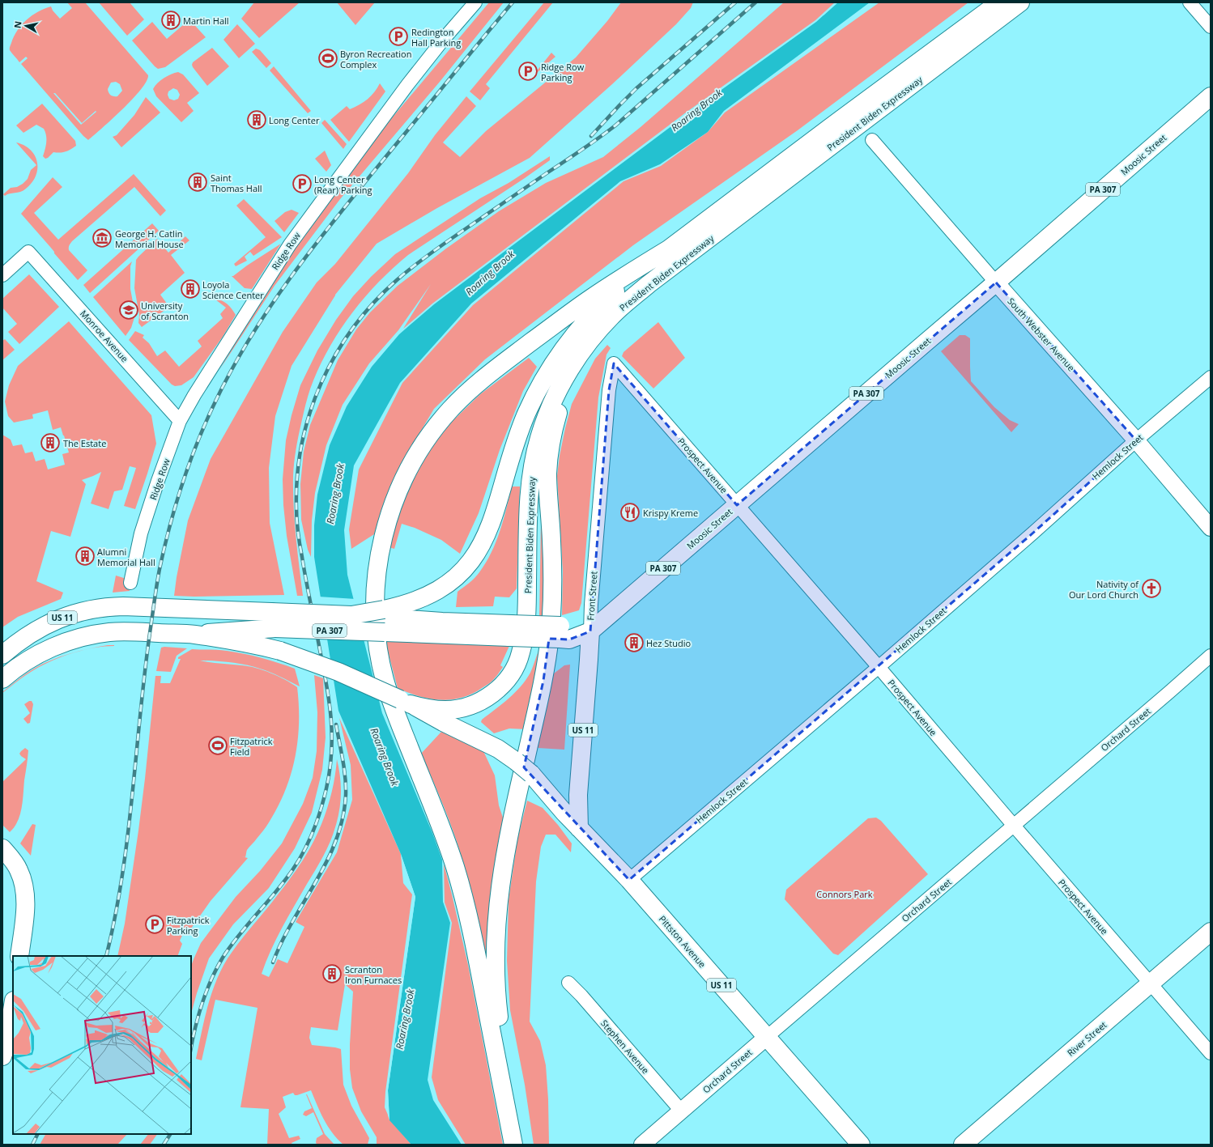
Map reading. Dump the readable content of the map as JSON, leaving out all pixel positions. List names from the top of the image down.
{
  "streets": {
    "main road": [
      "President Biden Expressway",
      "Moosic Street",
      "PA 307",
      "Front Street",
      "US 11",
      "Pittston Avenue",
      "River Street"
    ],
    "street": [
      "Ridge Row",
      "South Webster Avenue",
      "Monroe Avenue",
      "Hemlock Street",
      "Prospect Avenue",
      "Orchard Street",
      "Stephen Avenue"
    ]
  },
  "crossings": [
    ["President Biden Expressway", "PA 307"],
    ["President Biden Expressway", "US 11"],
    ["Moosic Street", "PA 307"],
    ["Moosic Street", "South Webster Avenue"],
    ["Moosic Street", "Prospect Avenue"],
    ["Moosic Street", "Front Street"],
    ["PA 307", "Front Street"],
    ["PA 307", "US 11"],
    ["Ridge Row", "Monroe Avenue"],
    ["South Webster Avenue", "Hemlock Street"],
    ["Hemlock Street", "Prospect Avenue"],
    ["Hemlock Street", "Pittston Avenue"],
    ["Prospect Avenue", "Front Street"],
    ["Prospect Avenue", "Orchard Street"],
    ["Prospect Avenue", "River Street"],
    ["Front Street", "US 11"],
    ["Front Street", "Pittston Avenue"],
    ["US 11", "Pittston Avenue"],
    ["Orchard Street", "Pittston Avenue"],
    ["Orchard Street", "Stephen Avenue"]
  ],
  "water": ["Roaring Brook"],
  "parks": ["Connors Park"],
  "places": {
    "building": [
      "Martin Hall",
      "Long Center",
      "Saint Thomas Hall",
      "Loyola Science Center",
      "The Estate",
      "Alumni Memorial Hall",
      "Hez Studio",
      "Scranton Iron Furnaces"
    ],
    "parking": [
      "Redington Hall Parking",
      "Ridge Row Parking",
      "Long Center (Rear) Parking",
      "Fitzpatrick Parking"
    ],
    "sports": ["Byron Recreation Complex", "Fitzpatrick Field"],
    "museum": ["George H. Catlin Memorial House"],
    "school or university": ["University of Scranton"],
    "restaurant": ["Krispy Kreme"],
    "church": ["Nativity of Our Lord Church"]
  },
  "north": "left"
}
